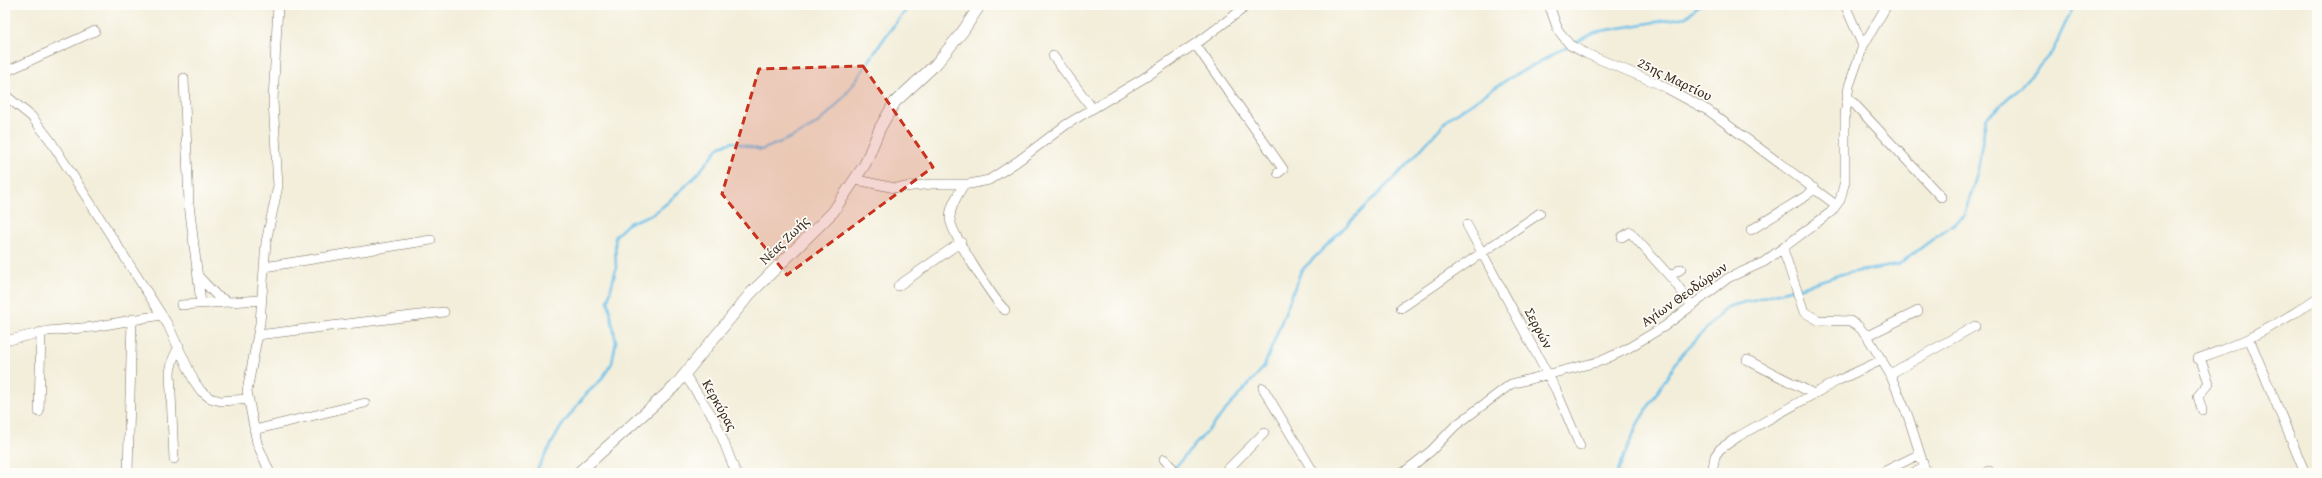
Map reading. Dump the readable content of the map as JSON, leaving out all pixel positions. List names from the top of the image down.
{
  "streets": {
    "street": [
      "25ης Μαρτίου",
      "Νέας Ζωής",
      "Αγίων Θεοδώρων",
      "Σερρών",
      "Κερκύρας"
    ]
  },
  "crossings": [
    ["25ης Μαρτίου", "Αγίων Θεοδώρων"],
    ["Νέας Ζωής", "Κερκύρας"],
    ["Αγίων Θεοδώρων", "Σερρών"]
  ]
}
